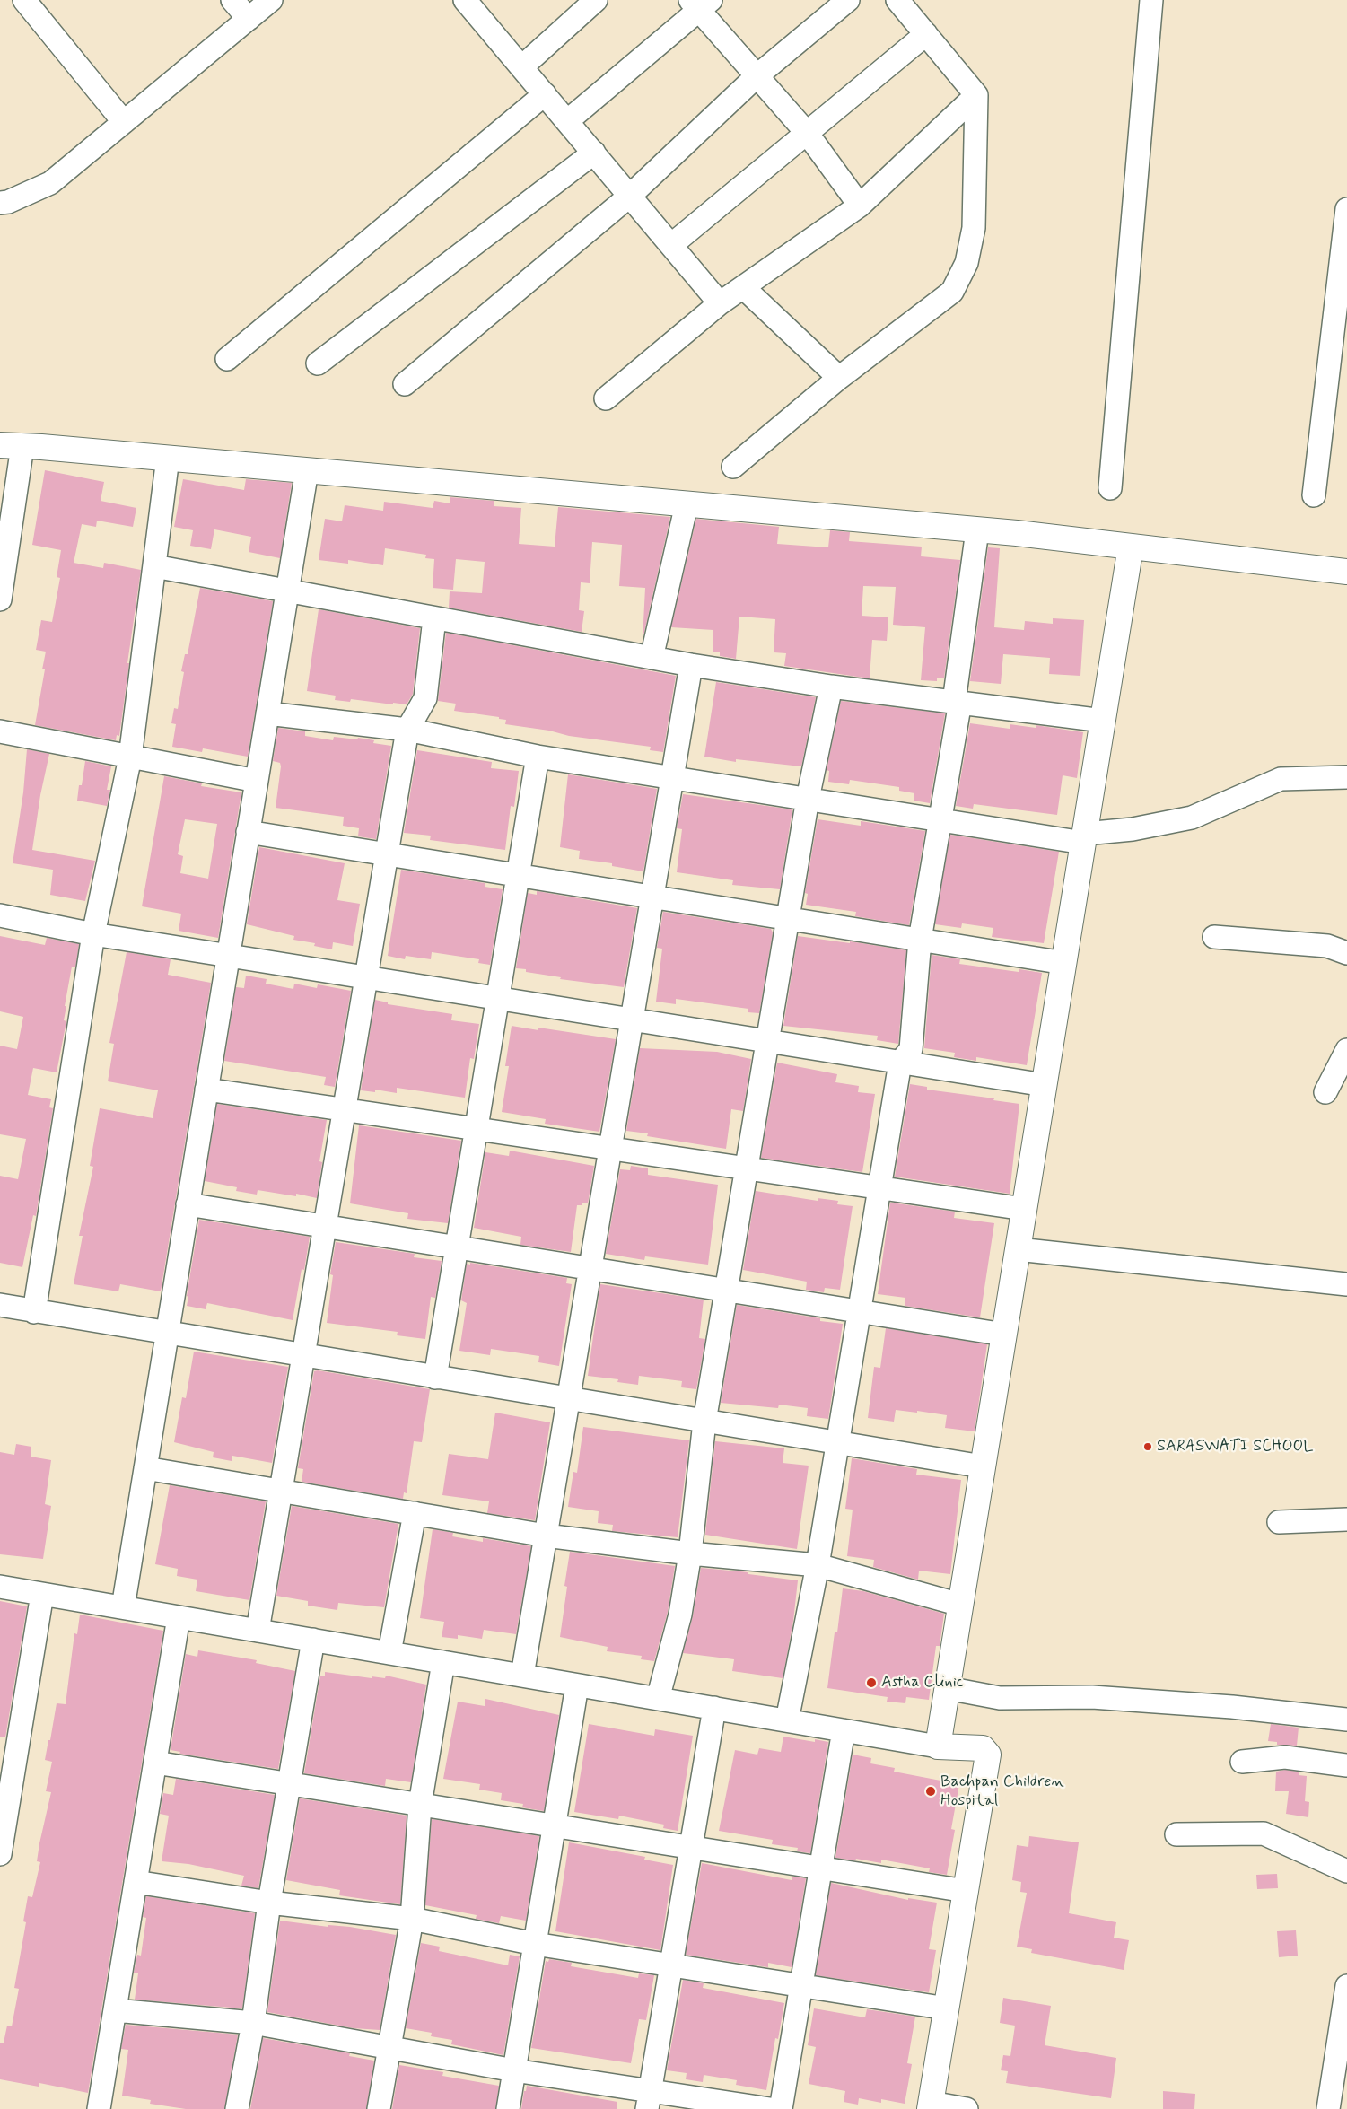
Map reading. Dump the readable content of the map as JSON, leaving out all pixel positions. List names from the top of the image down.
{
  "places": ["SARASWATI SCHOOL", "Astha Clinic", "Bachpan Children Hospital"]
}
